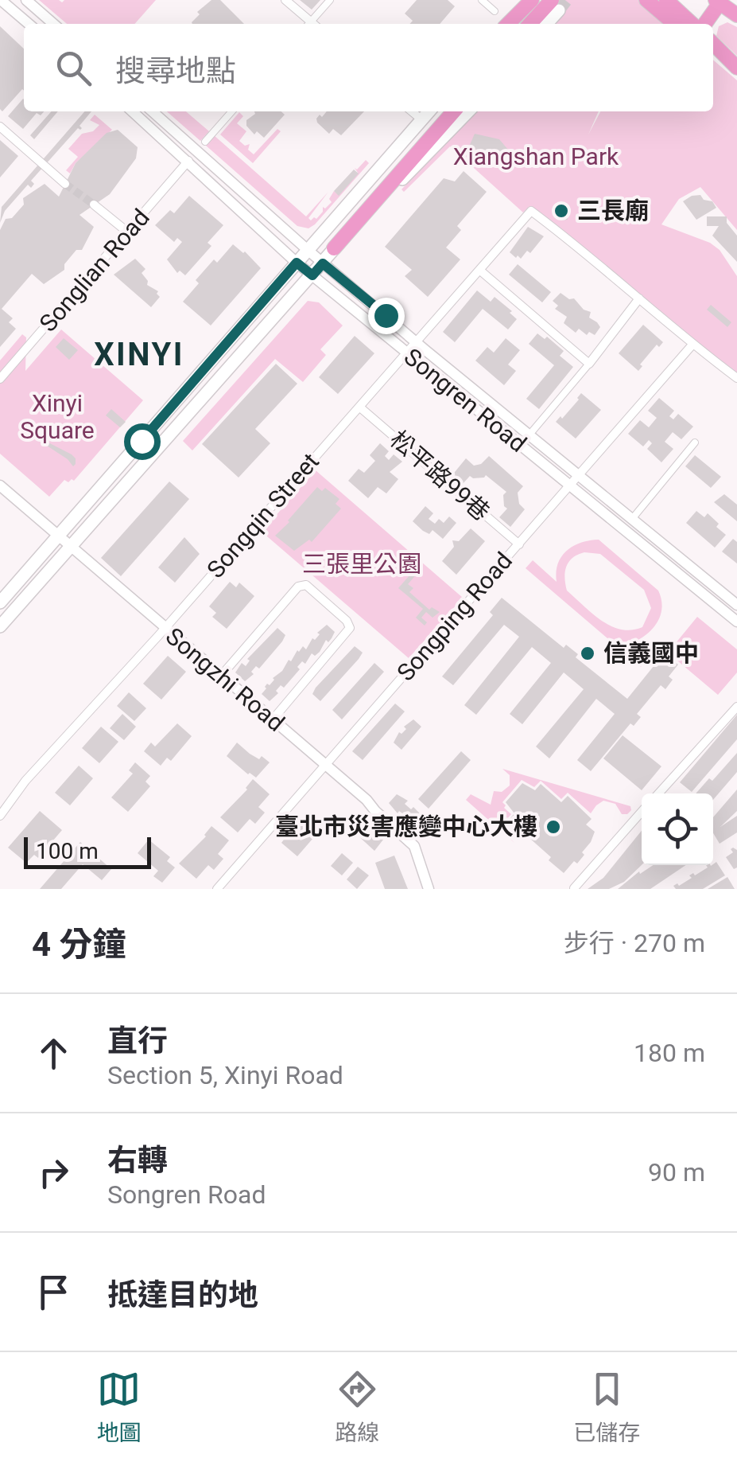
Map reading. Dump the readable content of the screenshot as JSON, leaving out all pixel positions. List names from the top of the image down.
{
  "streets": {
    "street": [
      "Songlian Road",
      "Songren Road",
      "松平路99巷",
      "Songqin Street",
      "Songping Road",
      "Songzhi Road"
    ]
  },
  "crossings": [
    ["Songlian Road", "Songren Road"],
    ["Songren Road", "Songqin Street"],
    ["Songren Road", "Songping Road"],
    ["松平路99巷", "Songqin Street"],
    ["松平路99巷", "Songping Road"],
    ["Songqin Street", "Songzhi Road"],
    ["Songping Road", "Songzhi Road"]
  ],
  "districts": ["XINYI"],
  "parks": ["Xiangshan Park", "Xinyi Square", "三張里公園"],
  "places": ["三長廟", "信義國中", "臺北市災害應變中心大樓"],
  "scale_bar": "100 m",
  "page": {
    "search": "搜尋地點",
    "scale": "100 m",
    "heading": ["4 分鐘", "步行 · 270 m"],
    "list": [
      ["直行", "Section 5, Xinyi Road", "180 m"],
      ["右轉", "Songren Road", "90 m"],
      "抵達目的地"
    ],
    "nav": ["地圖", "路線", "已儲存"]
  }
}
